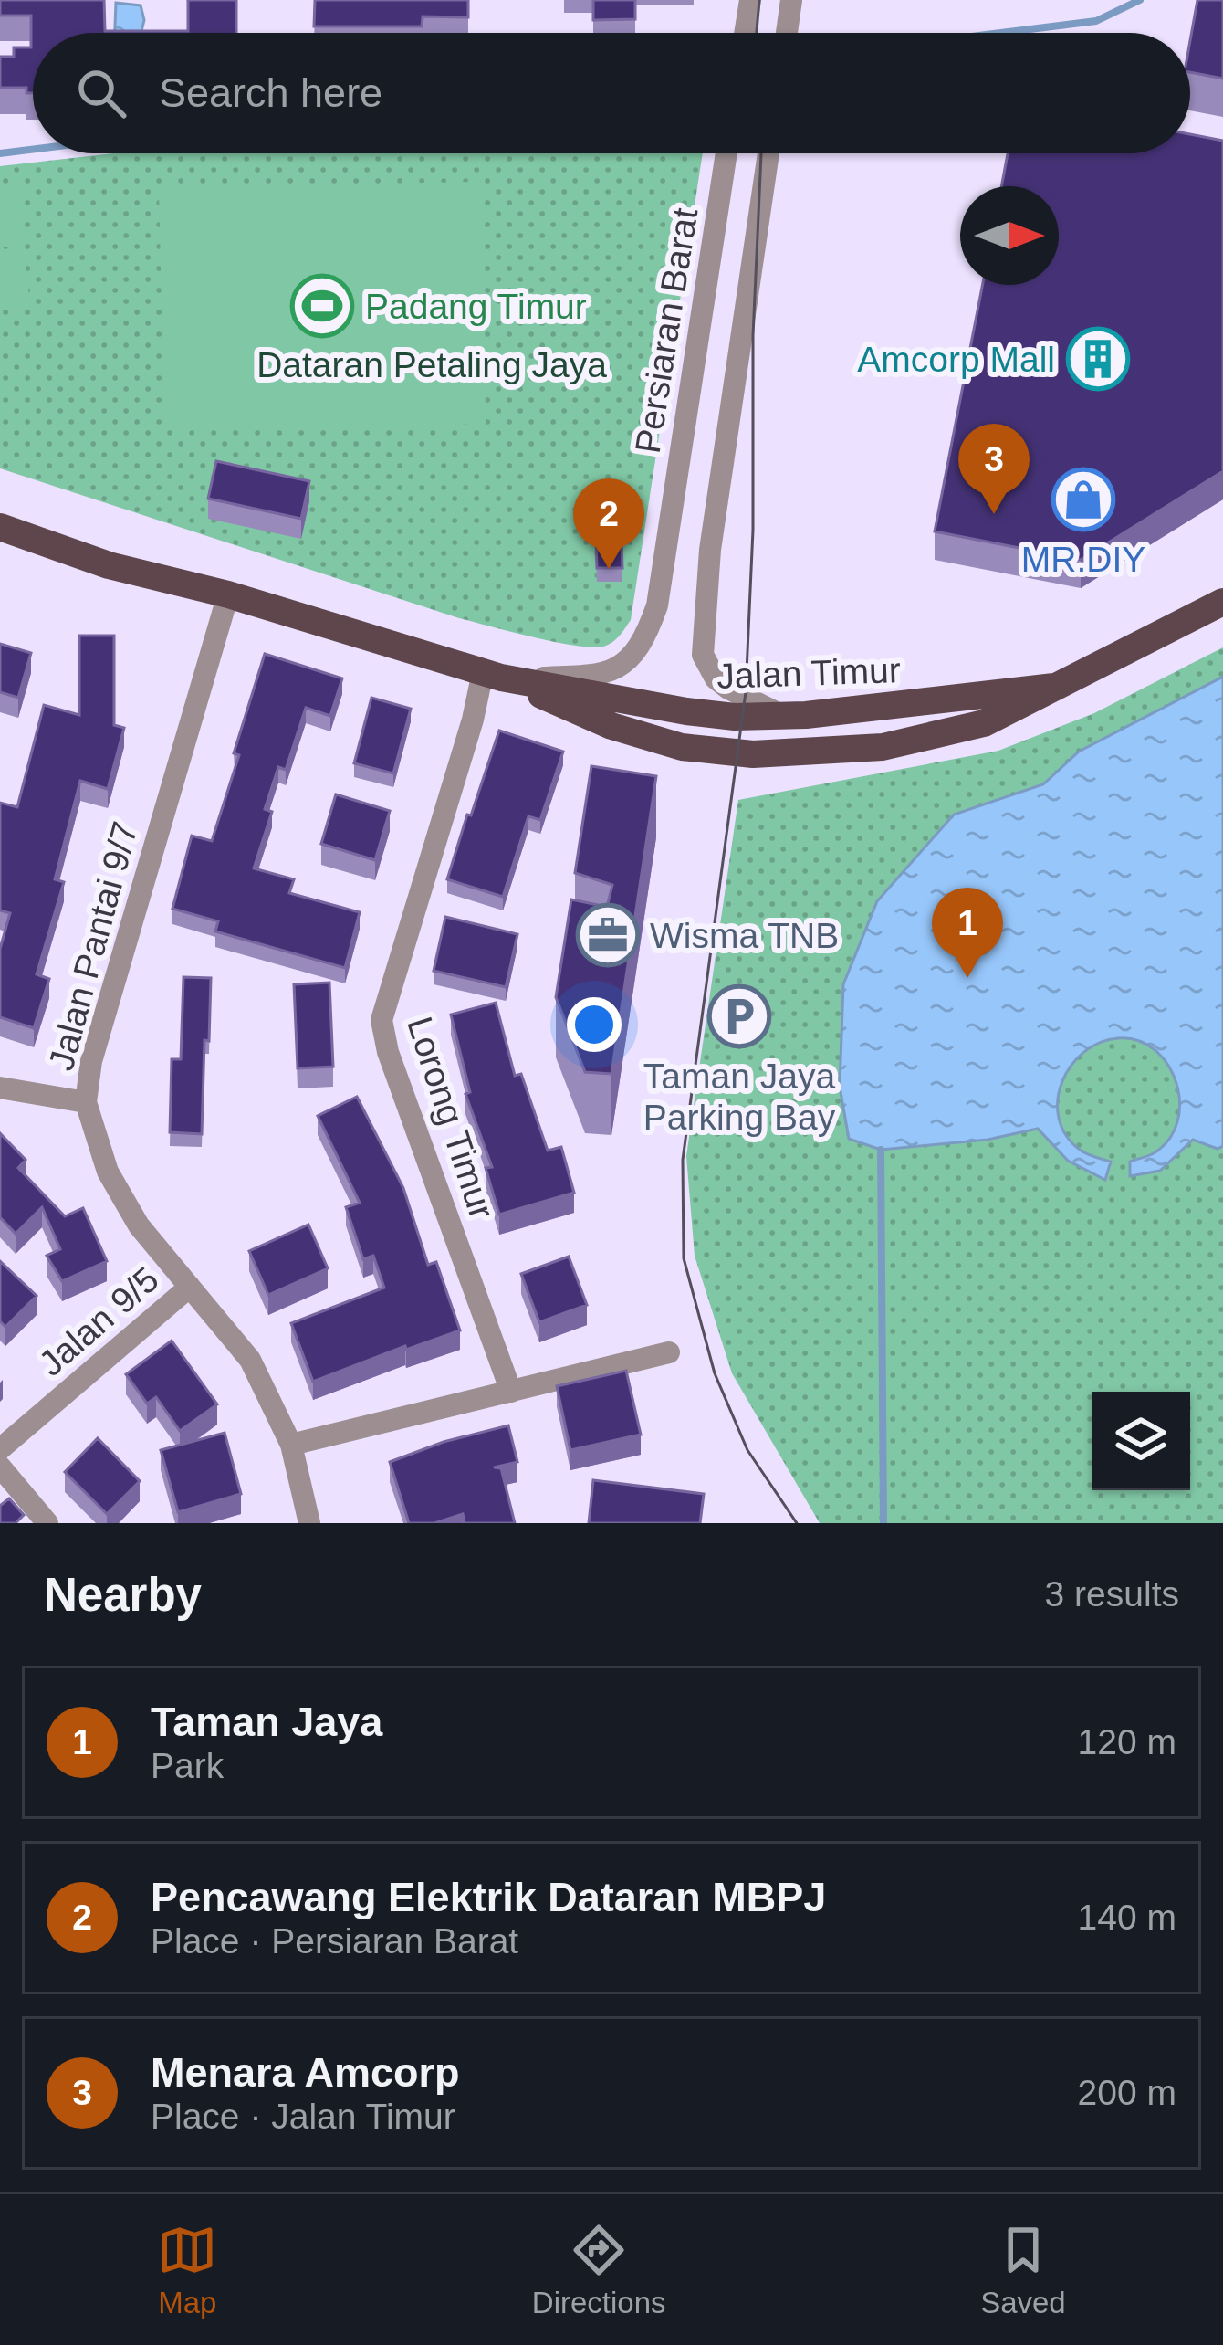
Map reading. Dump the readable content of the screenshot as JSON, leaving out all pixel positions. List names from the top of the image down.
{
  "streets": {
    "main road": ["Jalan Timur"],
    "street": [
      "Persiaran Barat",
      "Jalan Pantai 9/7",
      "Lorong Timur",
      "Jalan 9/5"
    ]
  },
  "crossings": [
    ["Persiaran Barat", "Jalan Timur"],
    ["Persiaran Barat", "Lorong Timur"],
    ["Jalan Timur", "Jalan Pantai 9/7"],
    ["Jalan Timur", "Lorong Timur"],
    ["Jalan Pantai 9/7", "Jalan 9/5"]
  ],
  "parks": ["Dataran Petaling Jaya"],
  "places": {
    "sports": ["Padang Timur"],
    "building": ["Amcorp Mall"],
    "shop": ["MR.DIY"],
    "office": ["Wisma TNB"],
    "parking": ["Taman Jaya Parking Bay"]
  },
  "north": "right",
  "page": {
    "search": "Search here",
    "pins": ["3", "2", "1"],
    "heading": ["Nearby", "3 results"],
    "list": [
      {
        "mark": "1",
        "name": "Taman Jaya",
        "note": "Park",
        "value": "120 m"
      },
      {
        "mark": "2",
        "name": "Pencawang Elektrik Dataran MBPJ",
        "note": "Place · Persiaran Barat",
        "value": "140 m"
      },
      {
        "mark": "3",
        "name": "Menara Amcorp",
        "note": "Place · Jalan Timur",
        "value": "200 m"
      }
    ],
    "nav": ["Map", "Directions", "Saved"]
  }
}
